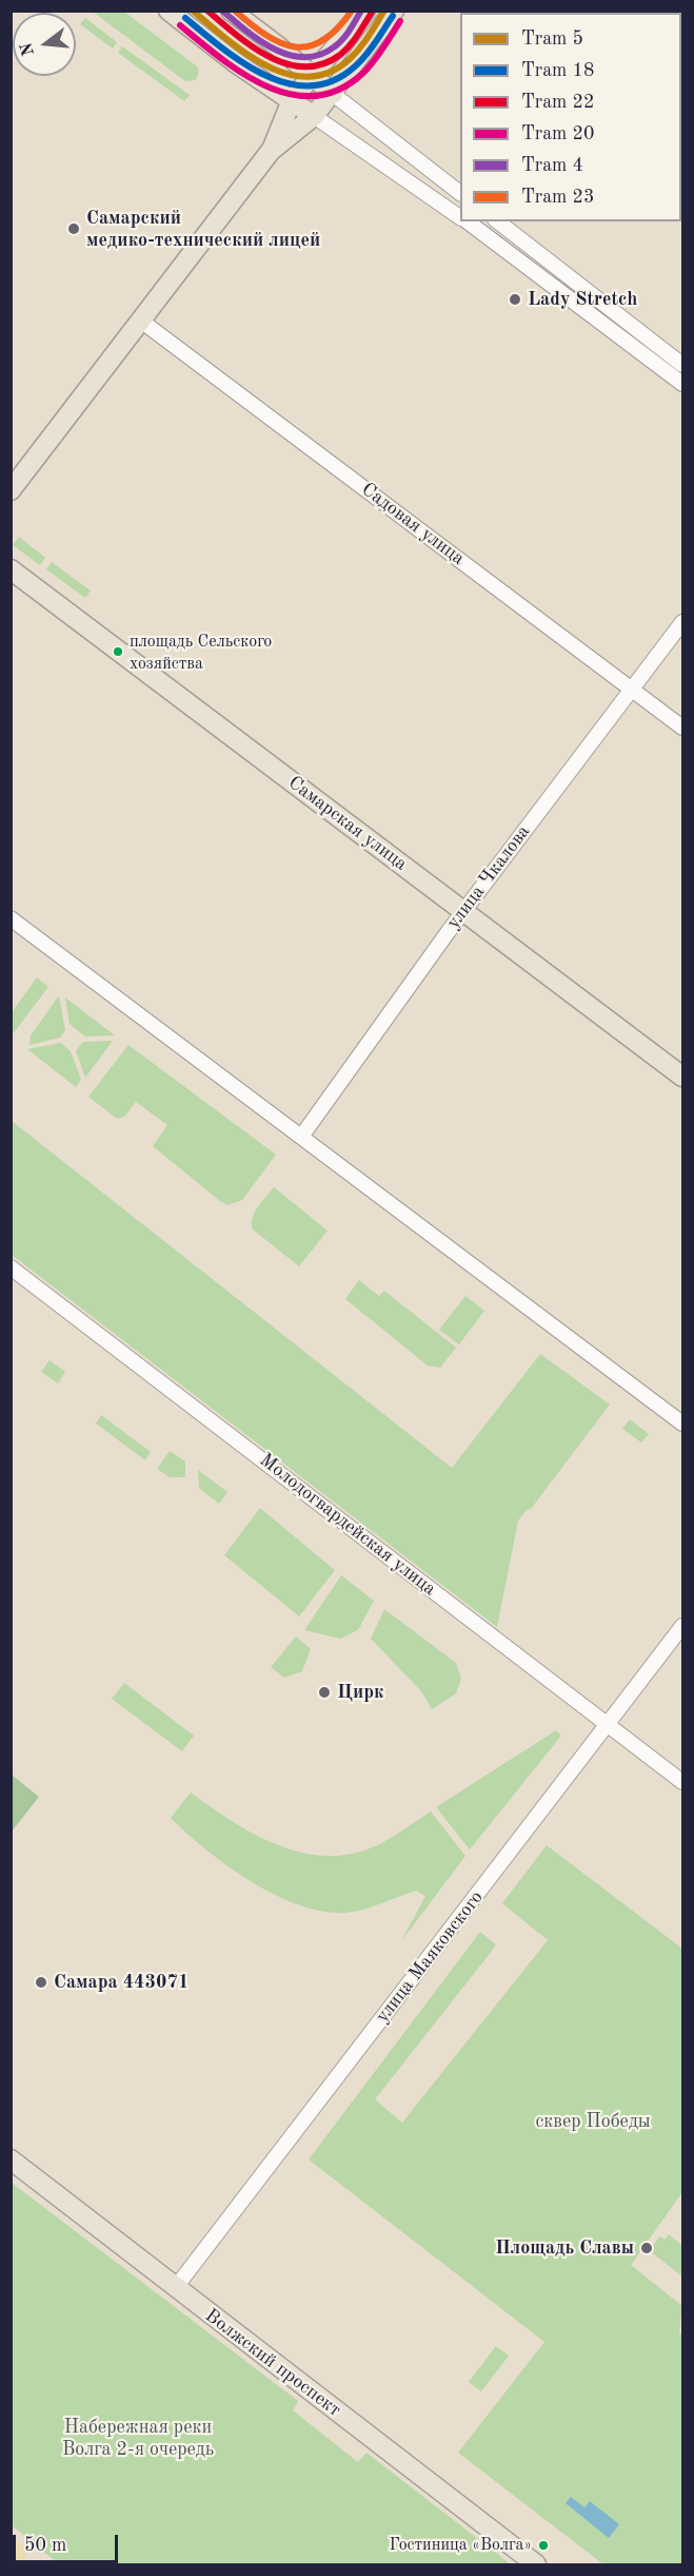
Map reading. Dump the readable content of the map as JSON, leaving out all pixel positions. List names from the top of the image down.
{
  "streets": {
    "main road": ["Самарская улица", "Волжский проспект"],
    "street": [
      "Садовая улица",
      "улица Чкалова",
      "Молодогвардейская улица",
      "улица Маяковского"
    ]
  },
  "crossings": [
    ["Садовая улица", "улица Чкалова"],
    ["Самарская улица", "улица Чкалова"],
    ["Молодогвардейская улица", "улица Маяковского"],
    ["улица Маяковского", "Волжский проспект"]
  ],
  "parks": ["сквер Победы", "Набережная реки Волга 2-я очередь"],
  "places": [
    "Самарский медико-технический лицей",
    "Lady Stretch",
    "площадь Сельского хозяйства",
    "Цирк",
    "Самара 443071",
    "Площадь Славы",
    "Гостиница «Волга»"
  ],
  "lines": [
    "tram line 5",
    "tram line 22",
    "tram line 4",
    "tram line 23",
    "tram line 18",
    "tram line 20"
  ],
  "legend": [
    "Tram 5",
    "Tram 18",
    "Tram 22",
    "Tram 20",
    "Tram 4",
    "Tram 23"
  ],
  "scale_bar": "50 m",
  "north": "left"
}
